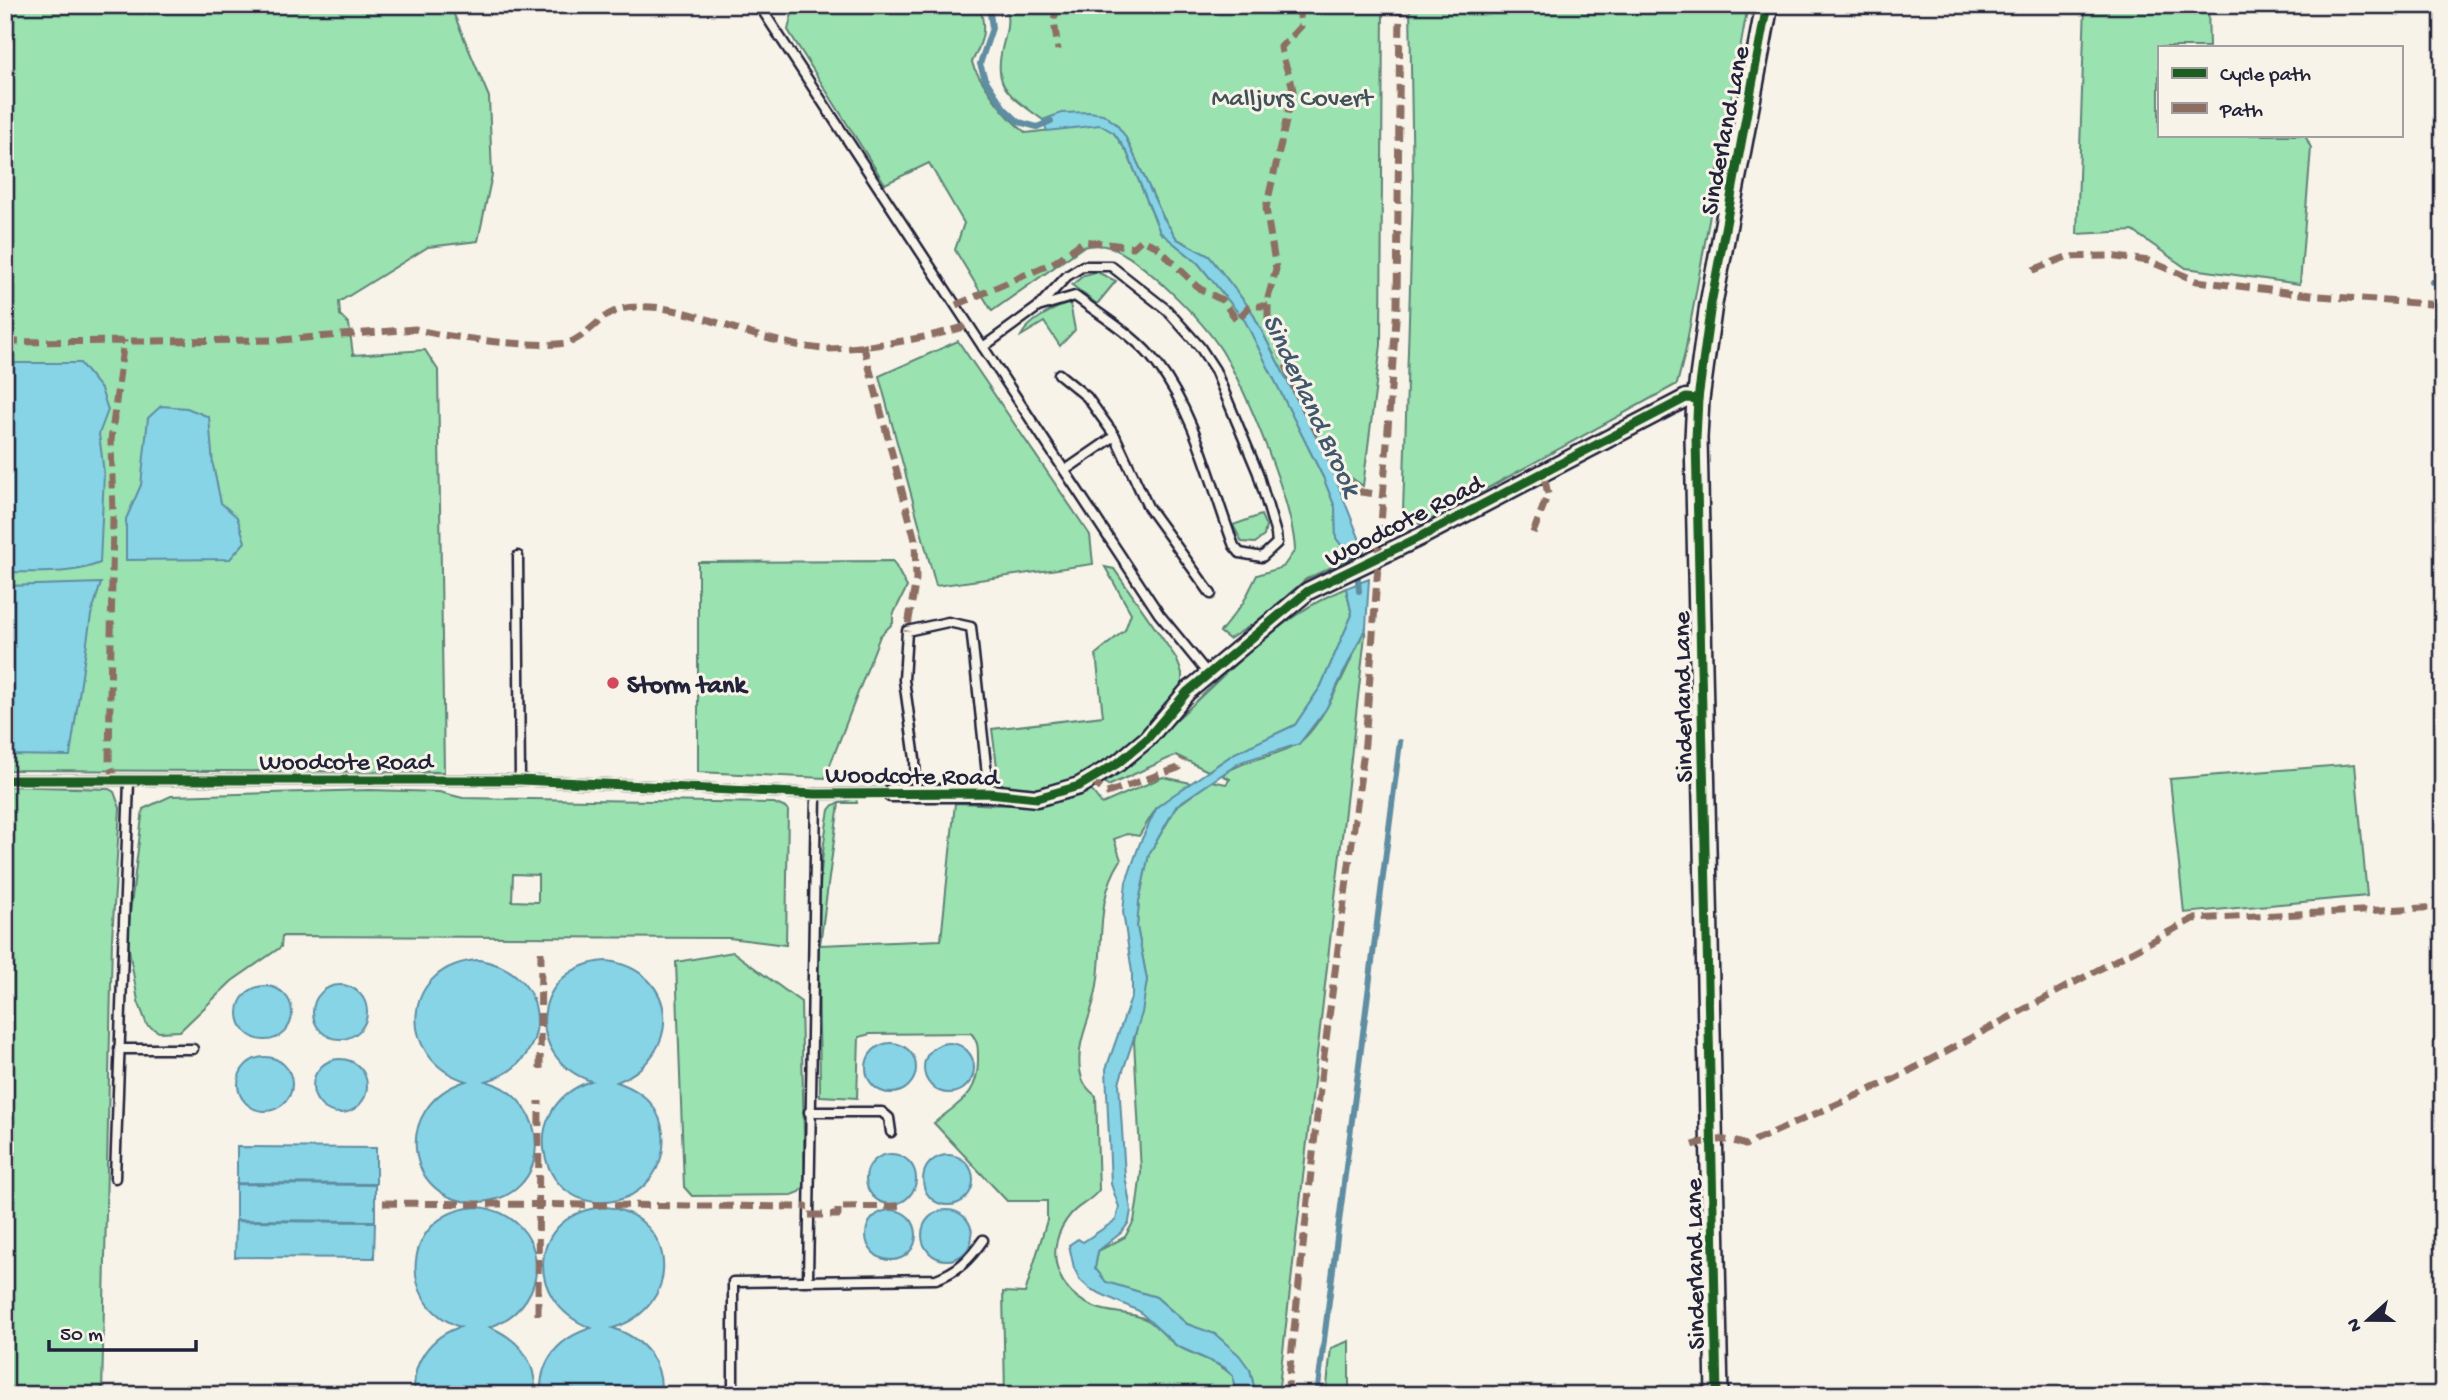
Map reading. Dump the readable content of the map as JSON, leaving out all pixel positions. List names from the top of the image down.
{
  "streets": {
    "street": ["Sinderland Lane", "Woodcote Road"]
  },
  "crossings": [
    ["Sinderland Lane", "Woodcote Road"]
  ],
  "water": ["Sinderland Brook"],
  "parks": ["Malljurs Covert"],
  "places": ["Storm tank"],
  "legend": ["Cycle path", "Path"],
  "scale_bar": "50 m",
  "north": "left"
}
